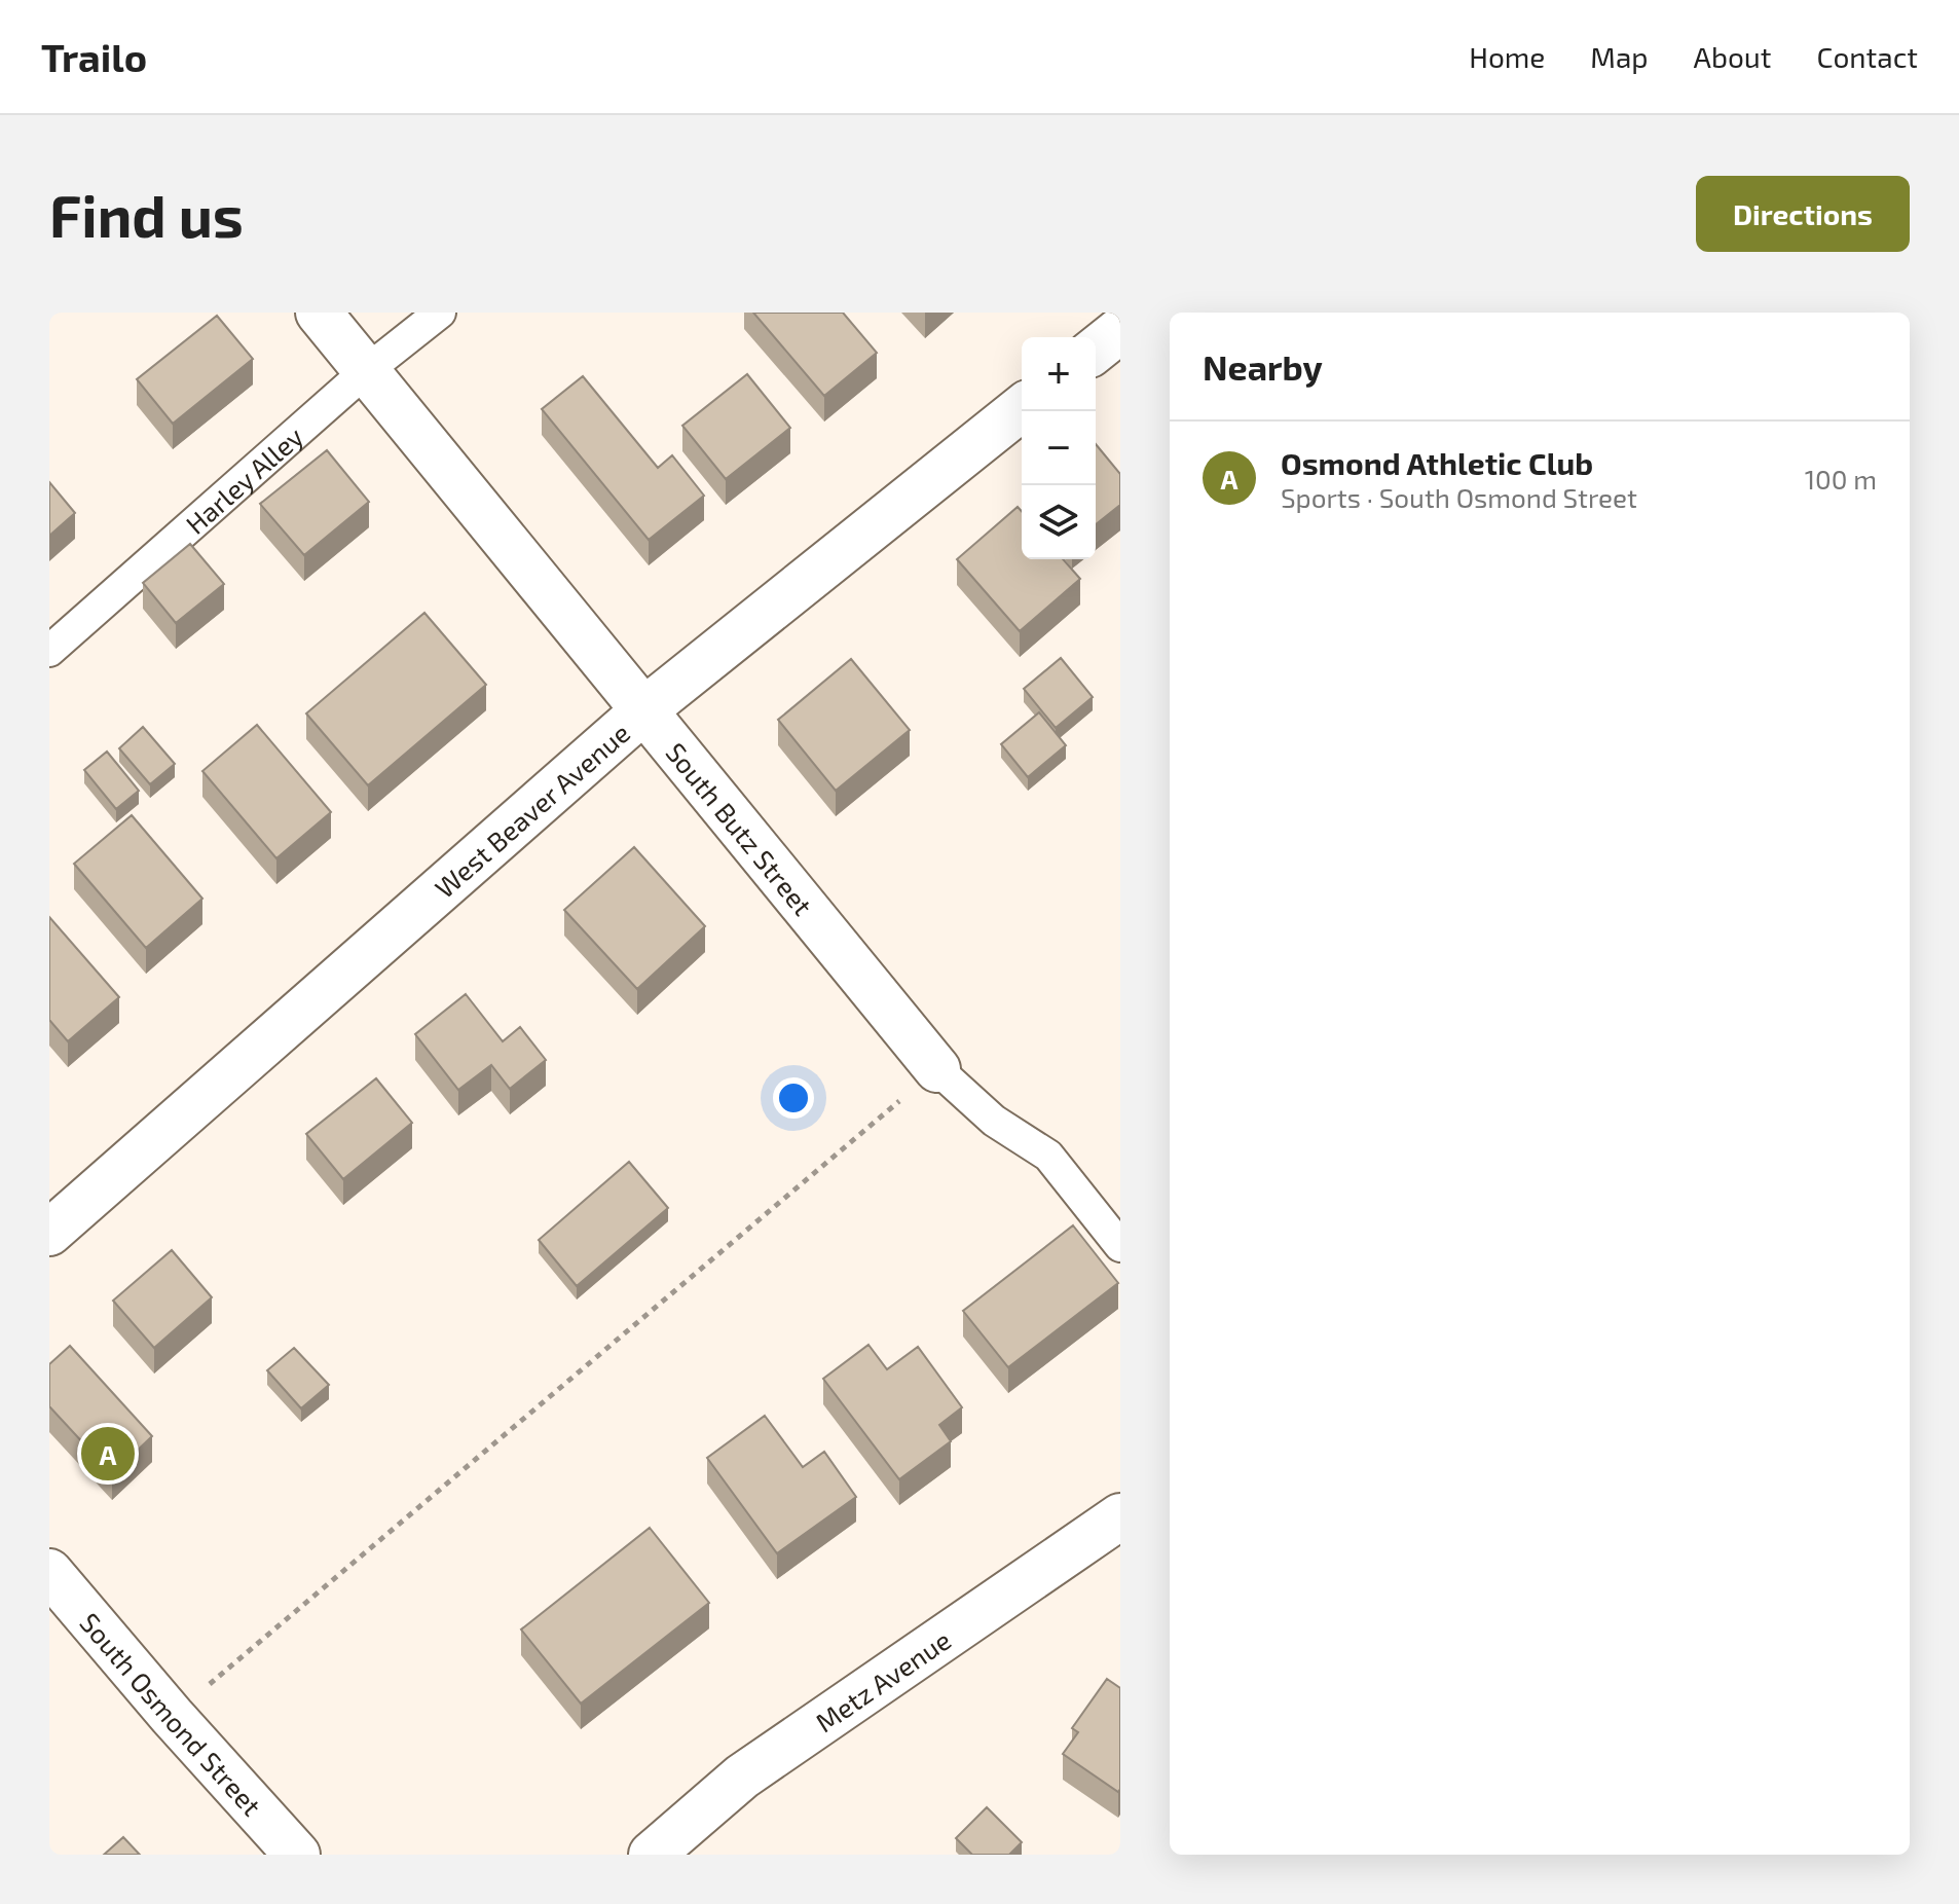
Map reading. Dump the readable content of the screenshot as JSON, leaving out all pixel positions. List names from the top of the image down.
{
  "streets": {
    "street": [
      "West Beaver Avenue",
      "South Butz Street",
      "Metz Avenue",
      "South Osmond Street"
    ],
    "lane": ["Harley Alley"]
  },
  "crossings": [
    ["Harley Alley", "South Butz Street"],
    ["West Beaver Avenue", "South Butz Street"]
  ],
  "page": {
    "header": "Trailo",
    "nav": [
      "Home",
      "Map",
      "About",
      "Contact"
    ],
    "buttons": "Directions",
    "title": "Find us",
    "heading": "Nearby",
    "map_buttons": ["+", "−"],
    "list": [
      {
        "mark": "A",
        "name": "Osmond Athletic Club",
        "note": "Sports · South Osmond Street",
        "value": "100 m"
      }
    ],
    "pins": "A"
  }
}
